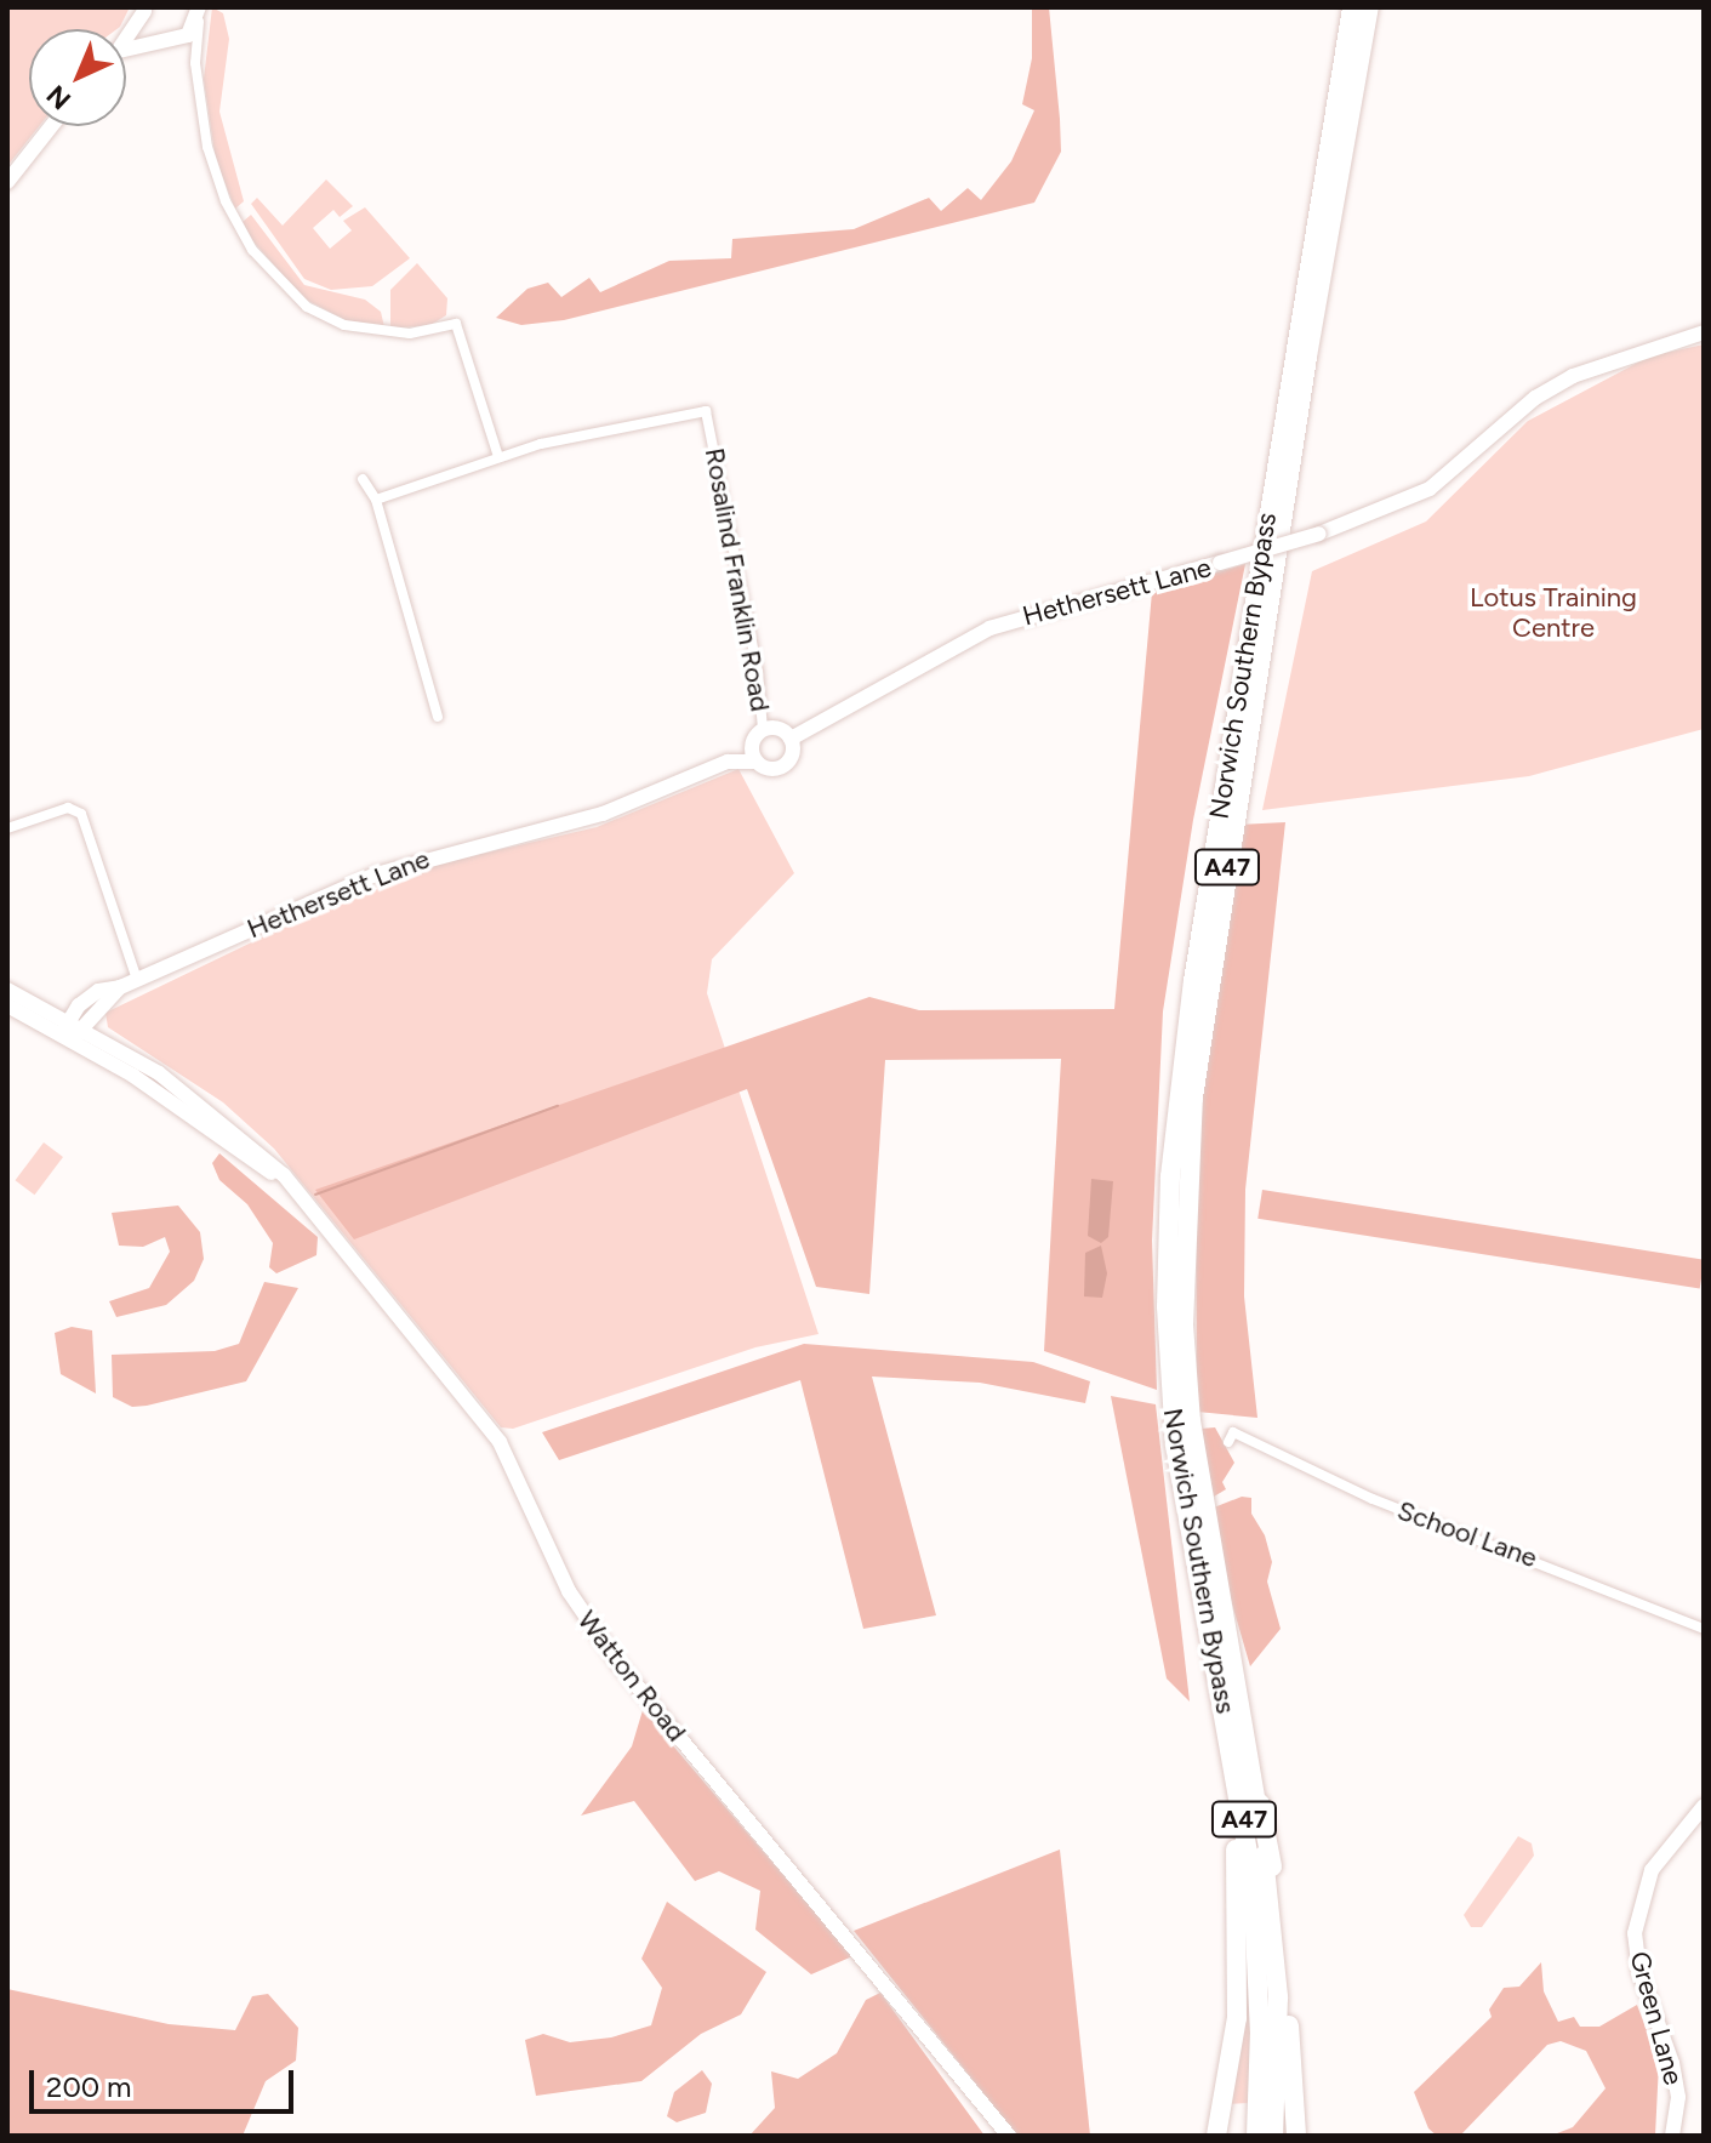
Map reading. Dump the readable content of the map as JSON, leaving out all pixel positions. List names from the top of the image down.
{
  "streets": {
    "highway": ["Norwich Southern Bypass", "A47"],
    "street": [
      "Rosalind Franklin Road",
      "Hethersett Lane",
      "School Lane",
      "Watton Road",
      "Green Lane"
    ]
  },
  "crossings": [
    ["Rosalind Franklin Road", "Hethersett Lane"],
    ["Hethersett Lane", "Watton Road"],
    ["Norwich Southern Bypass", "A47"]
  ],
  "parks": ["Lotus Training Centre"],
  "scale_bar": "200 m",
  "north": "bottom left"
}
